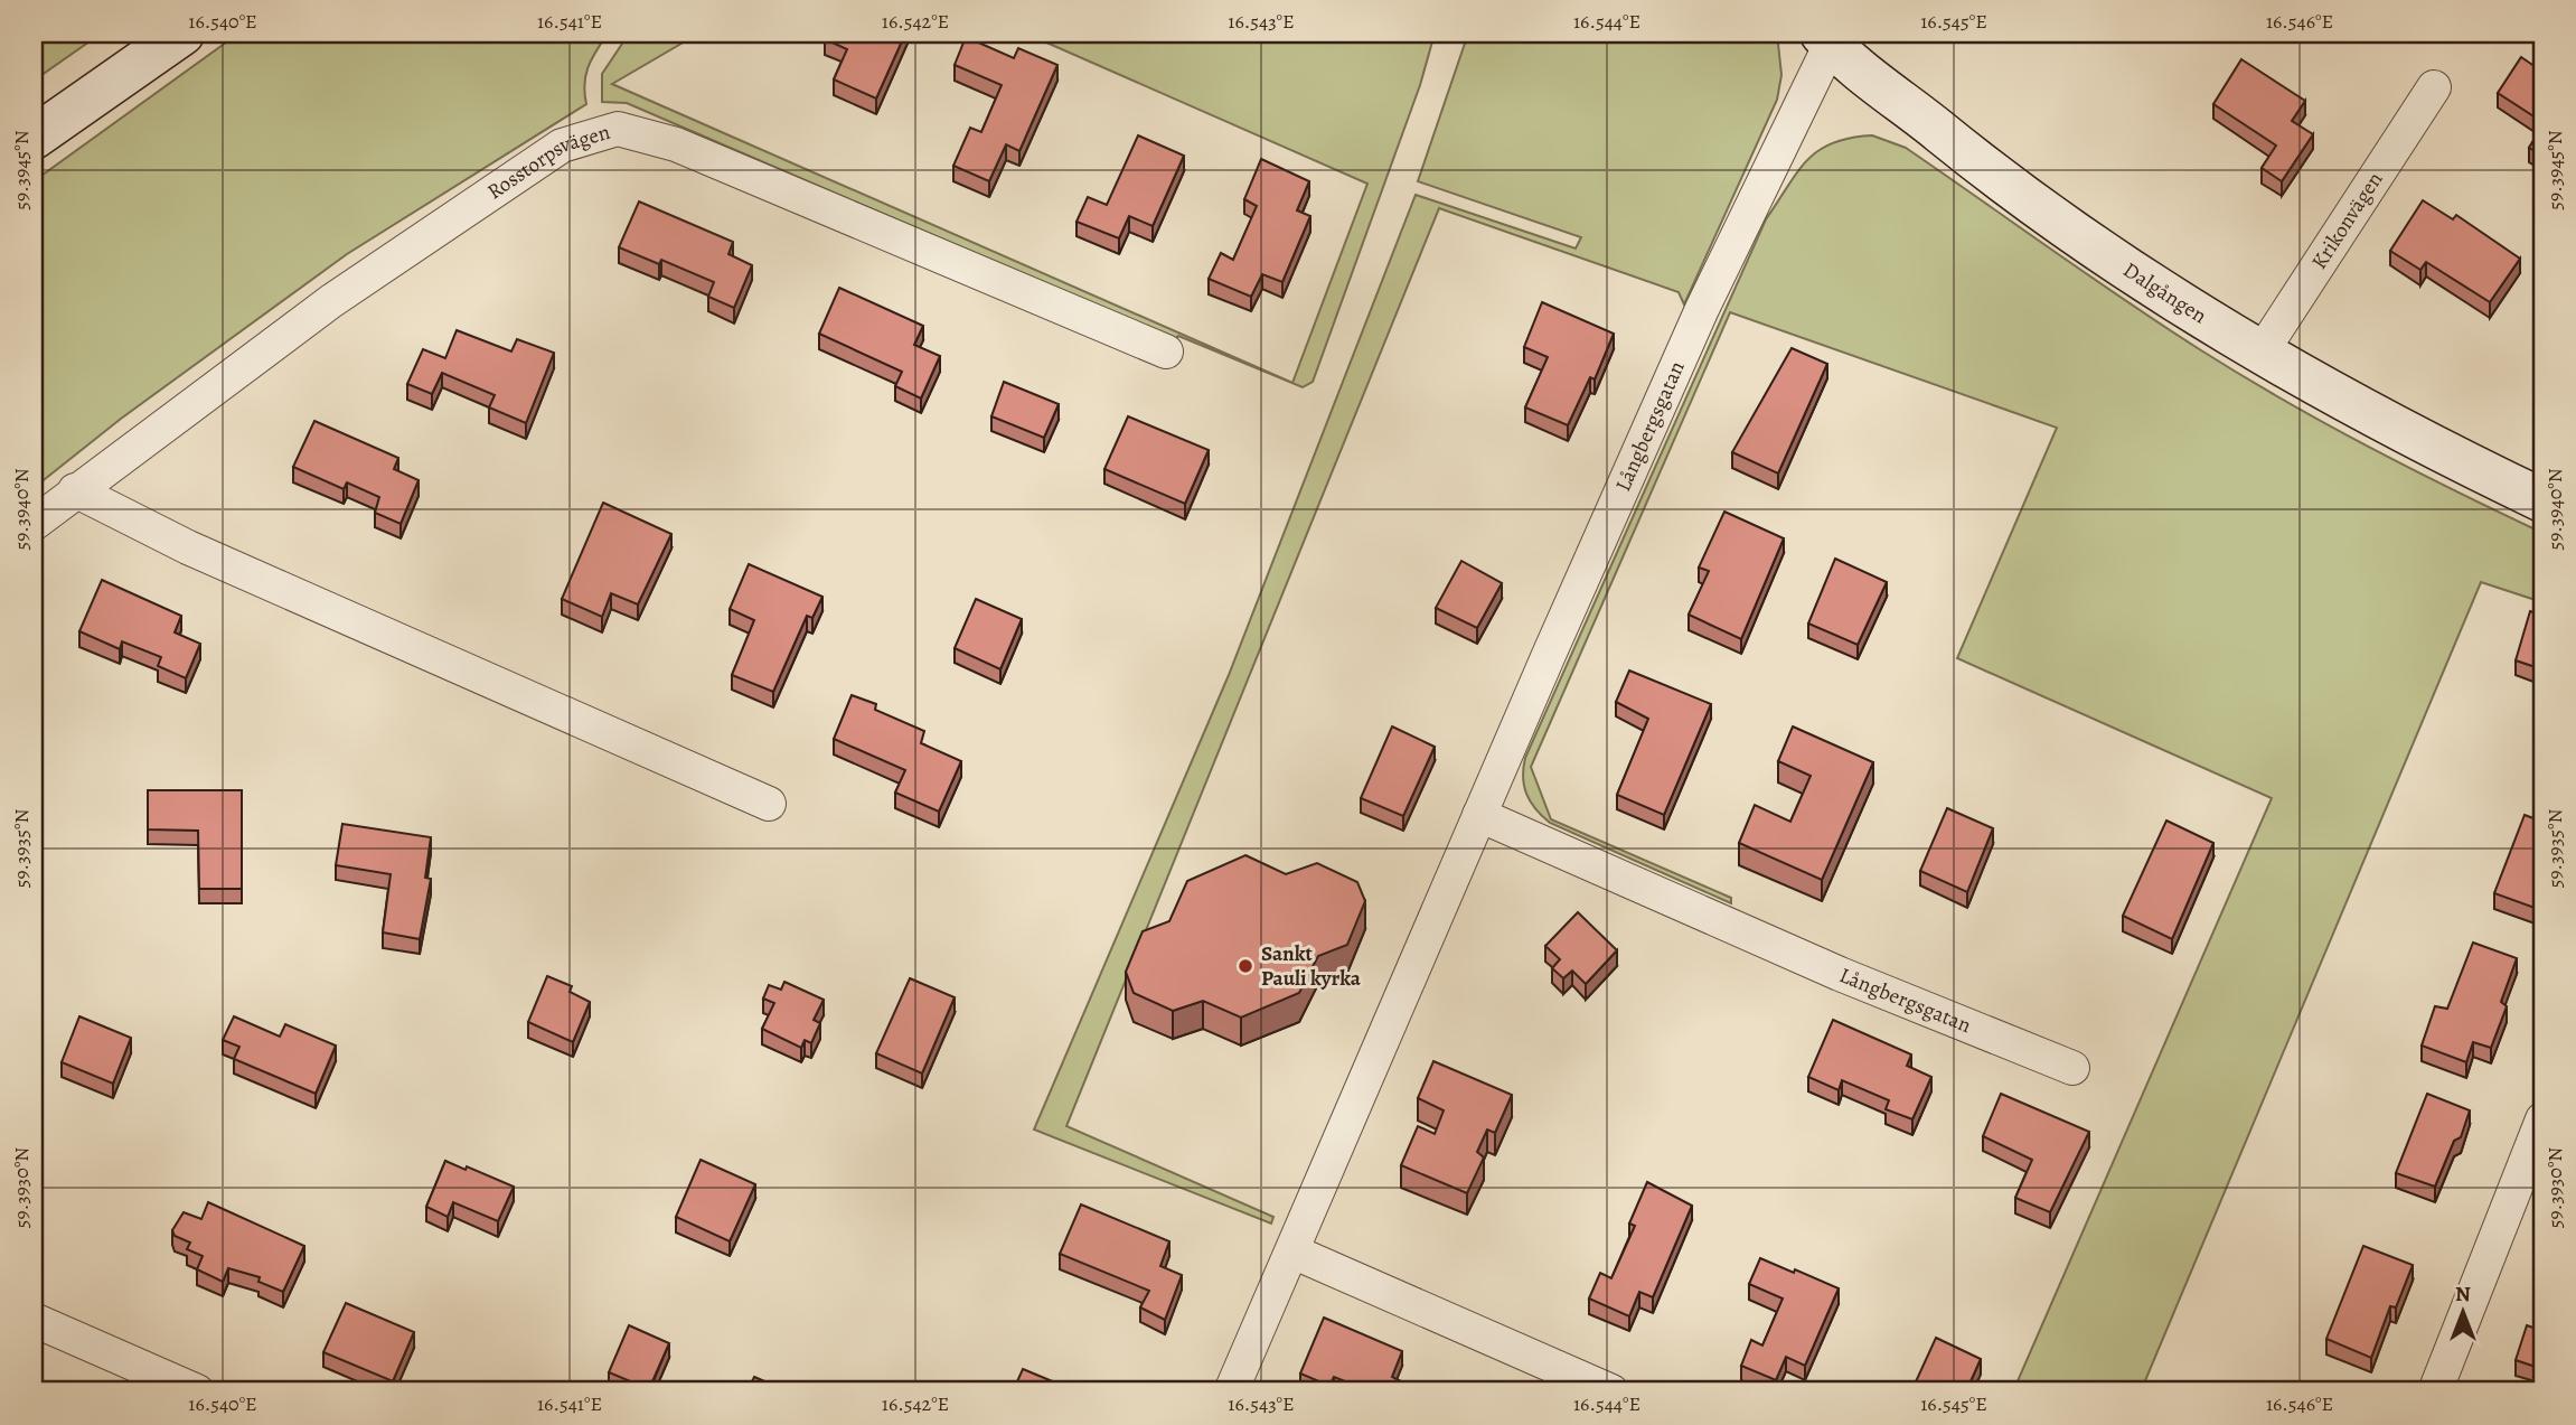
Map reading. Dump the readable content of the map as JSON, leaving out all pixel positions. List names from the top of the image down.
{
  "streets": {
    "street": [
      "Rosstorpsvägen",
      "Krikonvägen",
      "Dalgången",
      "Långbergsgatan"
    ]
  },
  "crossings": [
    ["Krikonvägen", "Dalgången"],
    ["Dalgången", "Långbergsgatan"]
  ],
  "places": ["Sankt Pauli kyrka"],
  "north": "top",
  "coordinates": [
    "16.540°E",
    "16.541°E",
    "16.542°E",
    "16.543°E",
    "16.544°E",
    "16.545°E",
    "16.546°E",
    "59.3945°N",
    "59.3940°N",
    "59.3935°N",
    "59.3930°N"
  ]
}
